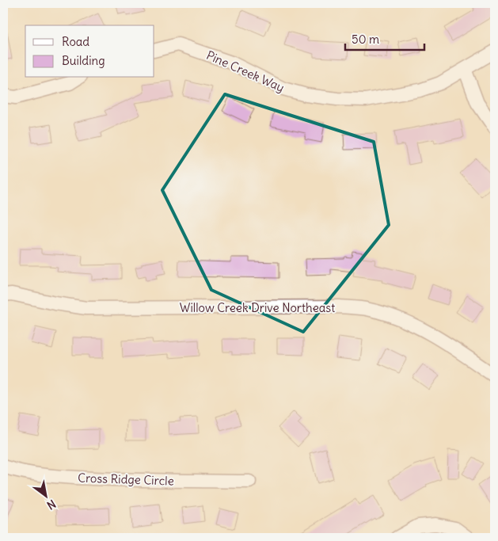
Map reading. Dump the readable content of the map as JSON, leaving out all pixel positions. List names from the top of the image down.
{
  "streets": {
    "street": ["Pine Creek Way", "Willow Creek Drive Northeast", "Cross Ridge Circle"]
  },
  "legend": ["Road", "Building"],
  "scale_bar": "50 m",
  "north": "bottom right"
}
